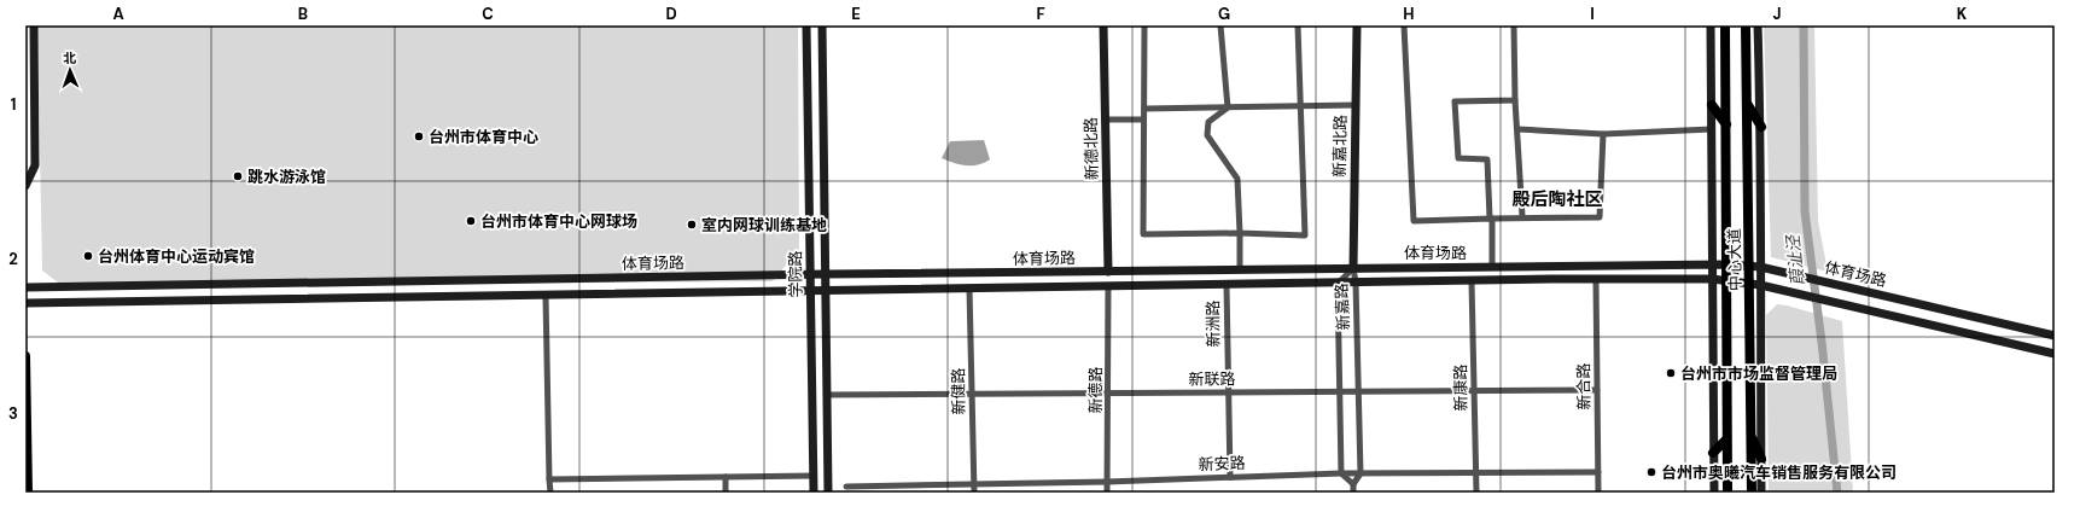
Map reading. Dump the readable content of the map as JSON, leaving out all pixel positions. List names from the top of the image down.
{
  "streets": {
    "main road": [
      "新嘉北路",
      "新德北路",
      "体育场路",
      "中心大道",
      "学院路"
    ],
    "street": [
      "新嘉路",
      "新洲路",
      "新联路",
      "新合路",
      "新康路",
      "新德路",
      "新健路",
      "新安路"
    ]
  },
  "crossings": [
    ["新嘉北路", "体育场路"],
    ["新嘉北路", "新嘉路"],
    ["新德北路", "体育场路"],
    ["体育场路", "中心大道"],
    ["体育场路", "学院路"],
    ["体育场路", "新嘉路"],
    ["学院路", "新联路"],
    ["新嘉路", "新联路"],
    ["新嘉路", "新安路"],
    ["新洲路", "新联路"],
    ["新洲路", "新安路"],
    ["新联路", "新合路"],
    ["新联路", "新康路"],
    ["新联路", "新德路"],
    ["新联路", "新健路"],
    ["新合路", "新安路"],
    ["新康路", "新安路"],
    ["新德路", "新安路"],
    ["新健路", "新安路"]
  ],
  "districts": ["殿后陶社区"],
  "water": ["葭沚泾"],
  "places": [
    "台州市体育中心",
    "跳水游泳馆",
    "台州市体育中心网球场",
    "室内网球训练基地",
    "台州体育中心运动宾馆",
    "台州市市场监督管理局",
    "台州市奥曦汽车销售服务有限公司"
  ],
  "north": "top",
  "grid": {
    "columns": [
      "A",
      "B",
      "C",
      "D",
      "E",
      "F",
      "G",
      "H",
      "I",
      "J",
      "K"
    ],
    "rows": ["1", "2", "3"]
  }
}
